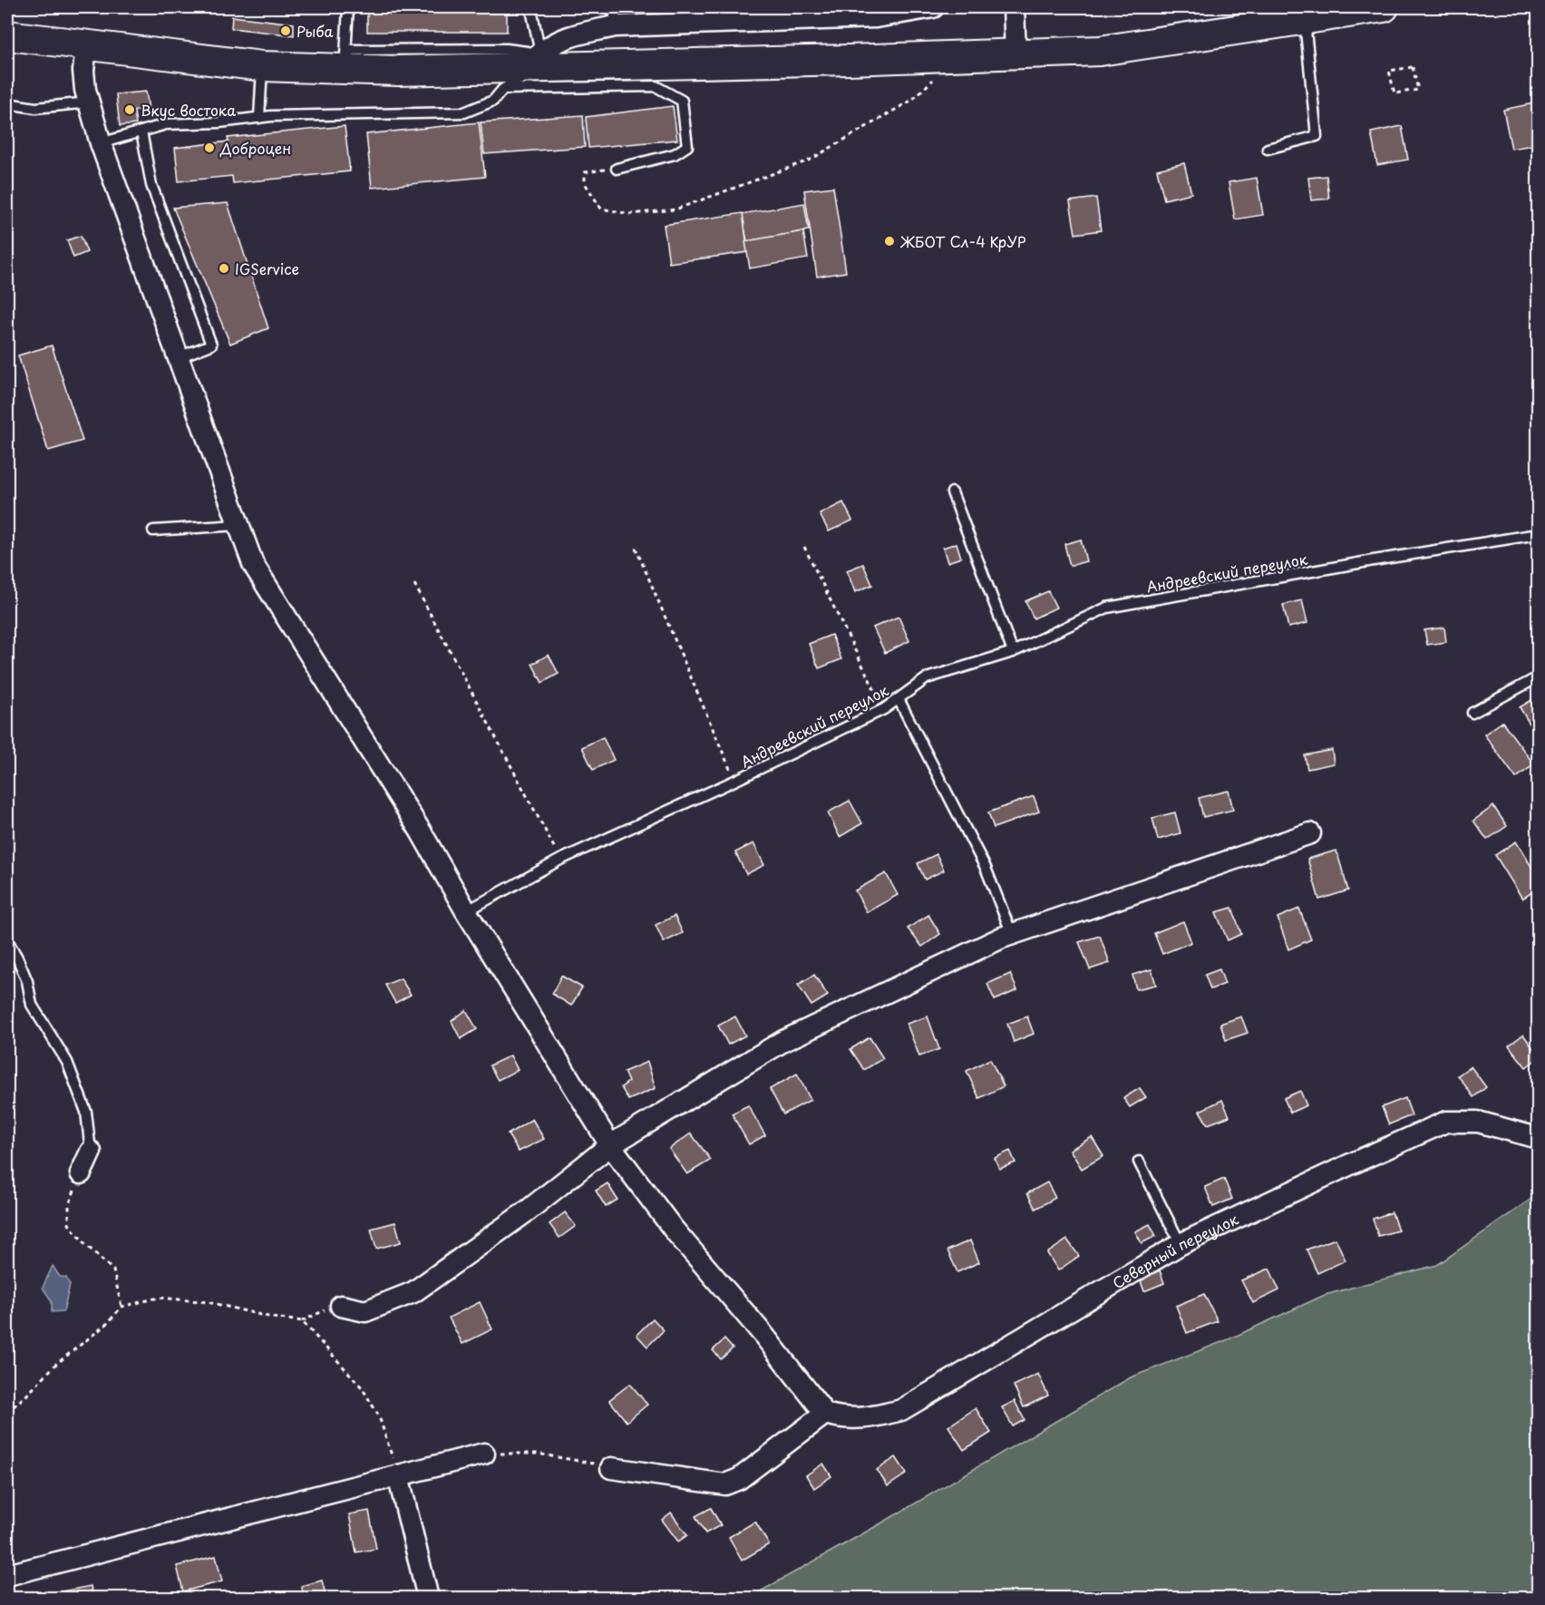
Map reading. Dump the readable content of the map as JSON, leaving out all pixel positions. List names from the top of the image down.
{
  "streets": {
    "street": ["Северный переулок"],
    "lane": ["Андреевский переулок"]
  },
  "places": [
    "Рыба",
    "Вкус востока",
    "Доброцен",
    "ЖБОТ Сл-4 КрУР",
    "IGService"
  ]
}
